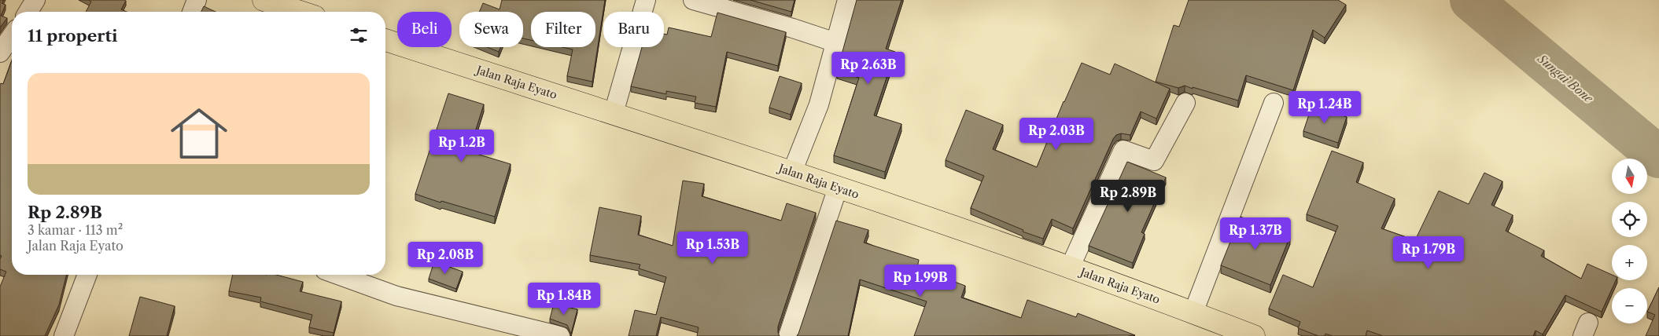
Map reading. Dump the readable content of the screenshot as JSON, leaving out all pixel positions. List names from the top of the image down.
{
  "streets": {
    "main road": ["Jalan Raja Eyato"]
  },
  "water": ["Sungai Bone"],
  "north": "bottom",
  "page": {
    "chip": [
      "Beli",
      "Sewa",
      "Filter",
      "Baru"
    ],
    "heading": "11 properti",
    "price": [
      "Rp 2.63B",
      "Rp 1.24B",
      "Rp 2.03B",
      "Rp 1.2B",
      "Rp 2.89B",
      "Rp 1.37B",
      "Rp 1.53B",
      "Rp 1.79B",
      "Rp 2.08B",
      "Rp 1.99B",
      "Rp 1.84B"
    ],
    "list": [
      {
        "name": "Rp 2.89B",
        "note": "3 kamar · 113 m² · Jalan Raja Eyato"
      }
    ],
    "map_buttons": ["+", "−"]
  }
}
